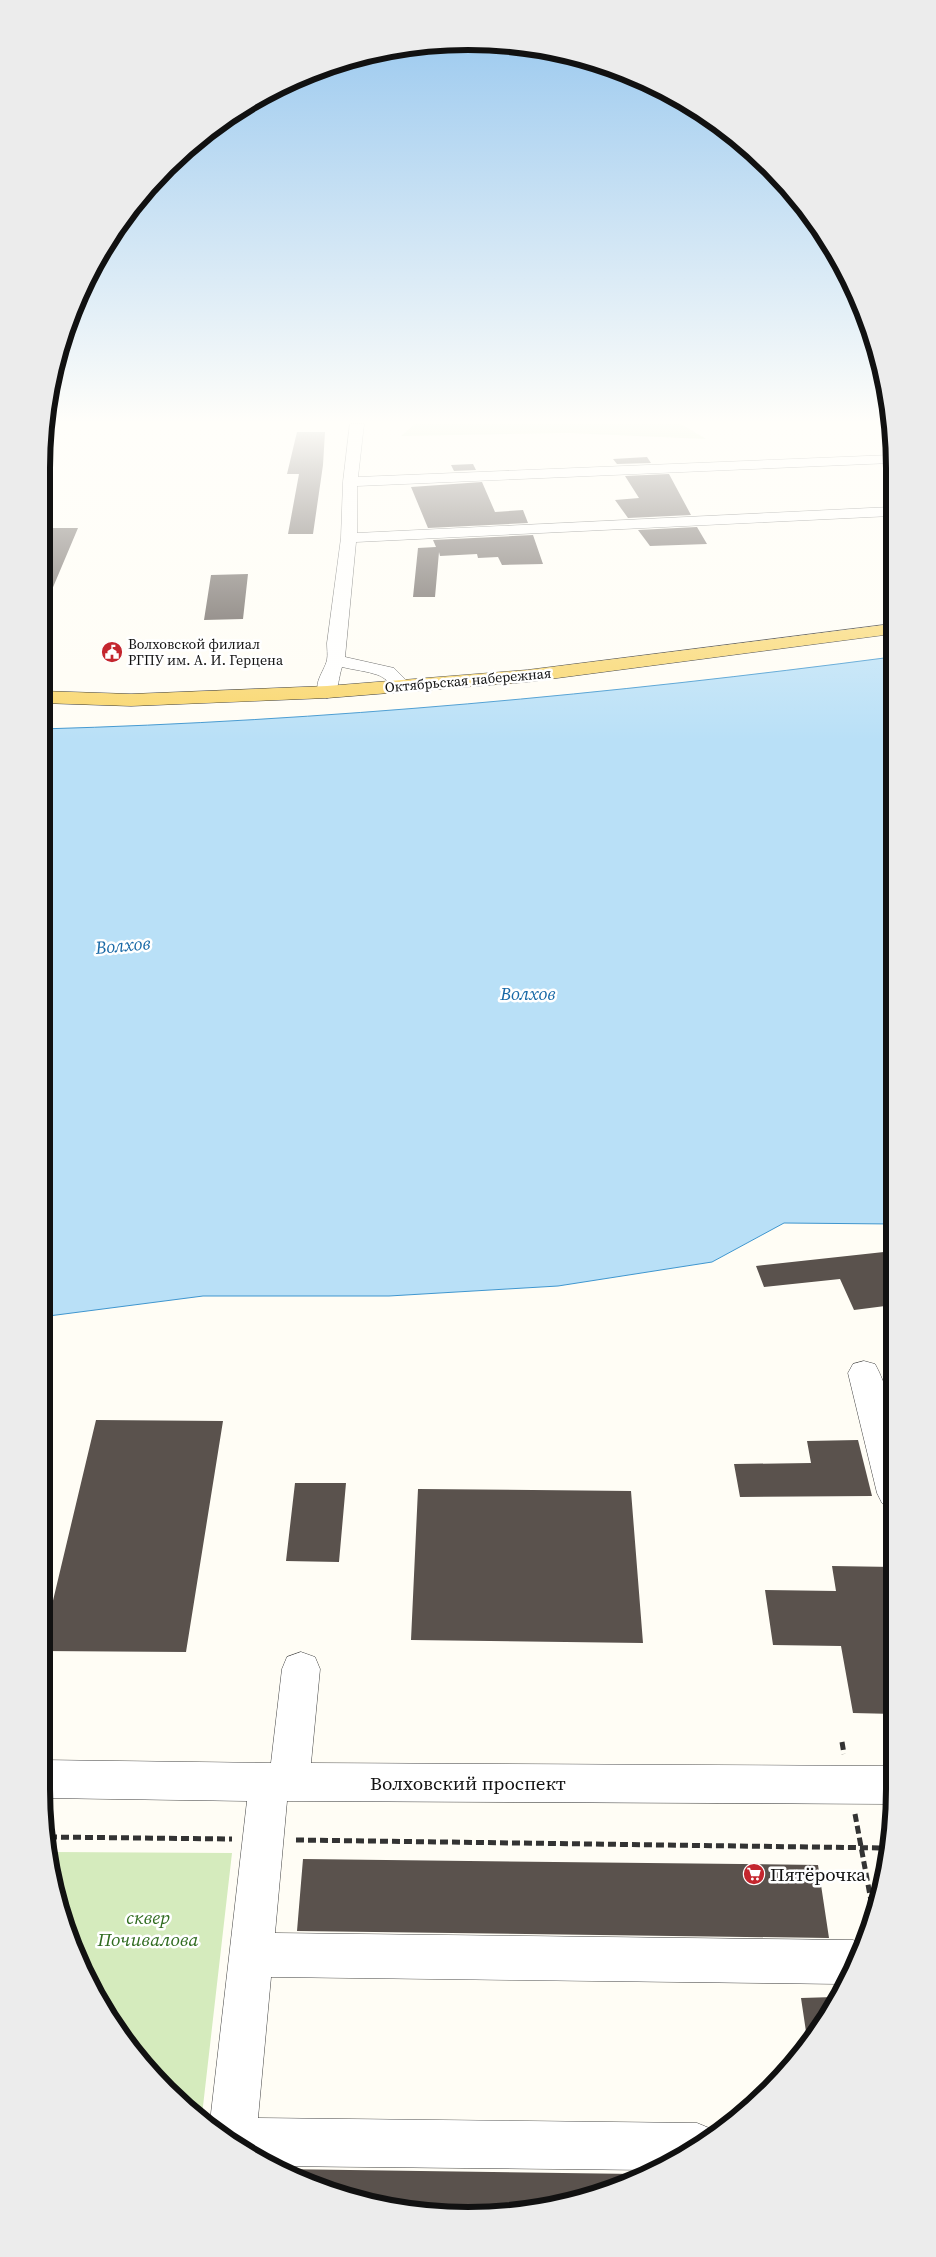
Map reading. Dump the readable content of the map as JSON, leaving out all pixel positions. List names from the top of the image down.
{
  "streets": {
    "main road": ["Октябрьская набережная"],
    "street": ["Волховский проспект"]
  },
  "water": ["Волхов"],
  "parks": ["сквер Почивалова"],
  "places": {
    "public building": ["Волховской филиал РГПУ им. А. И. Герцена"],
    "supermarket": ["Пятёрочка"]
  }
}
